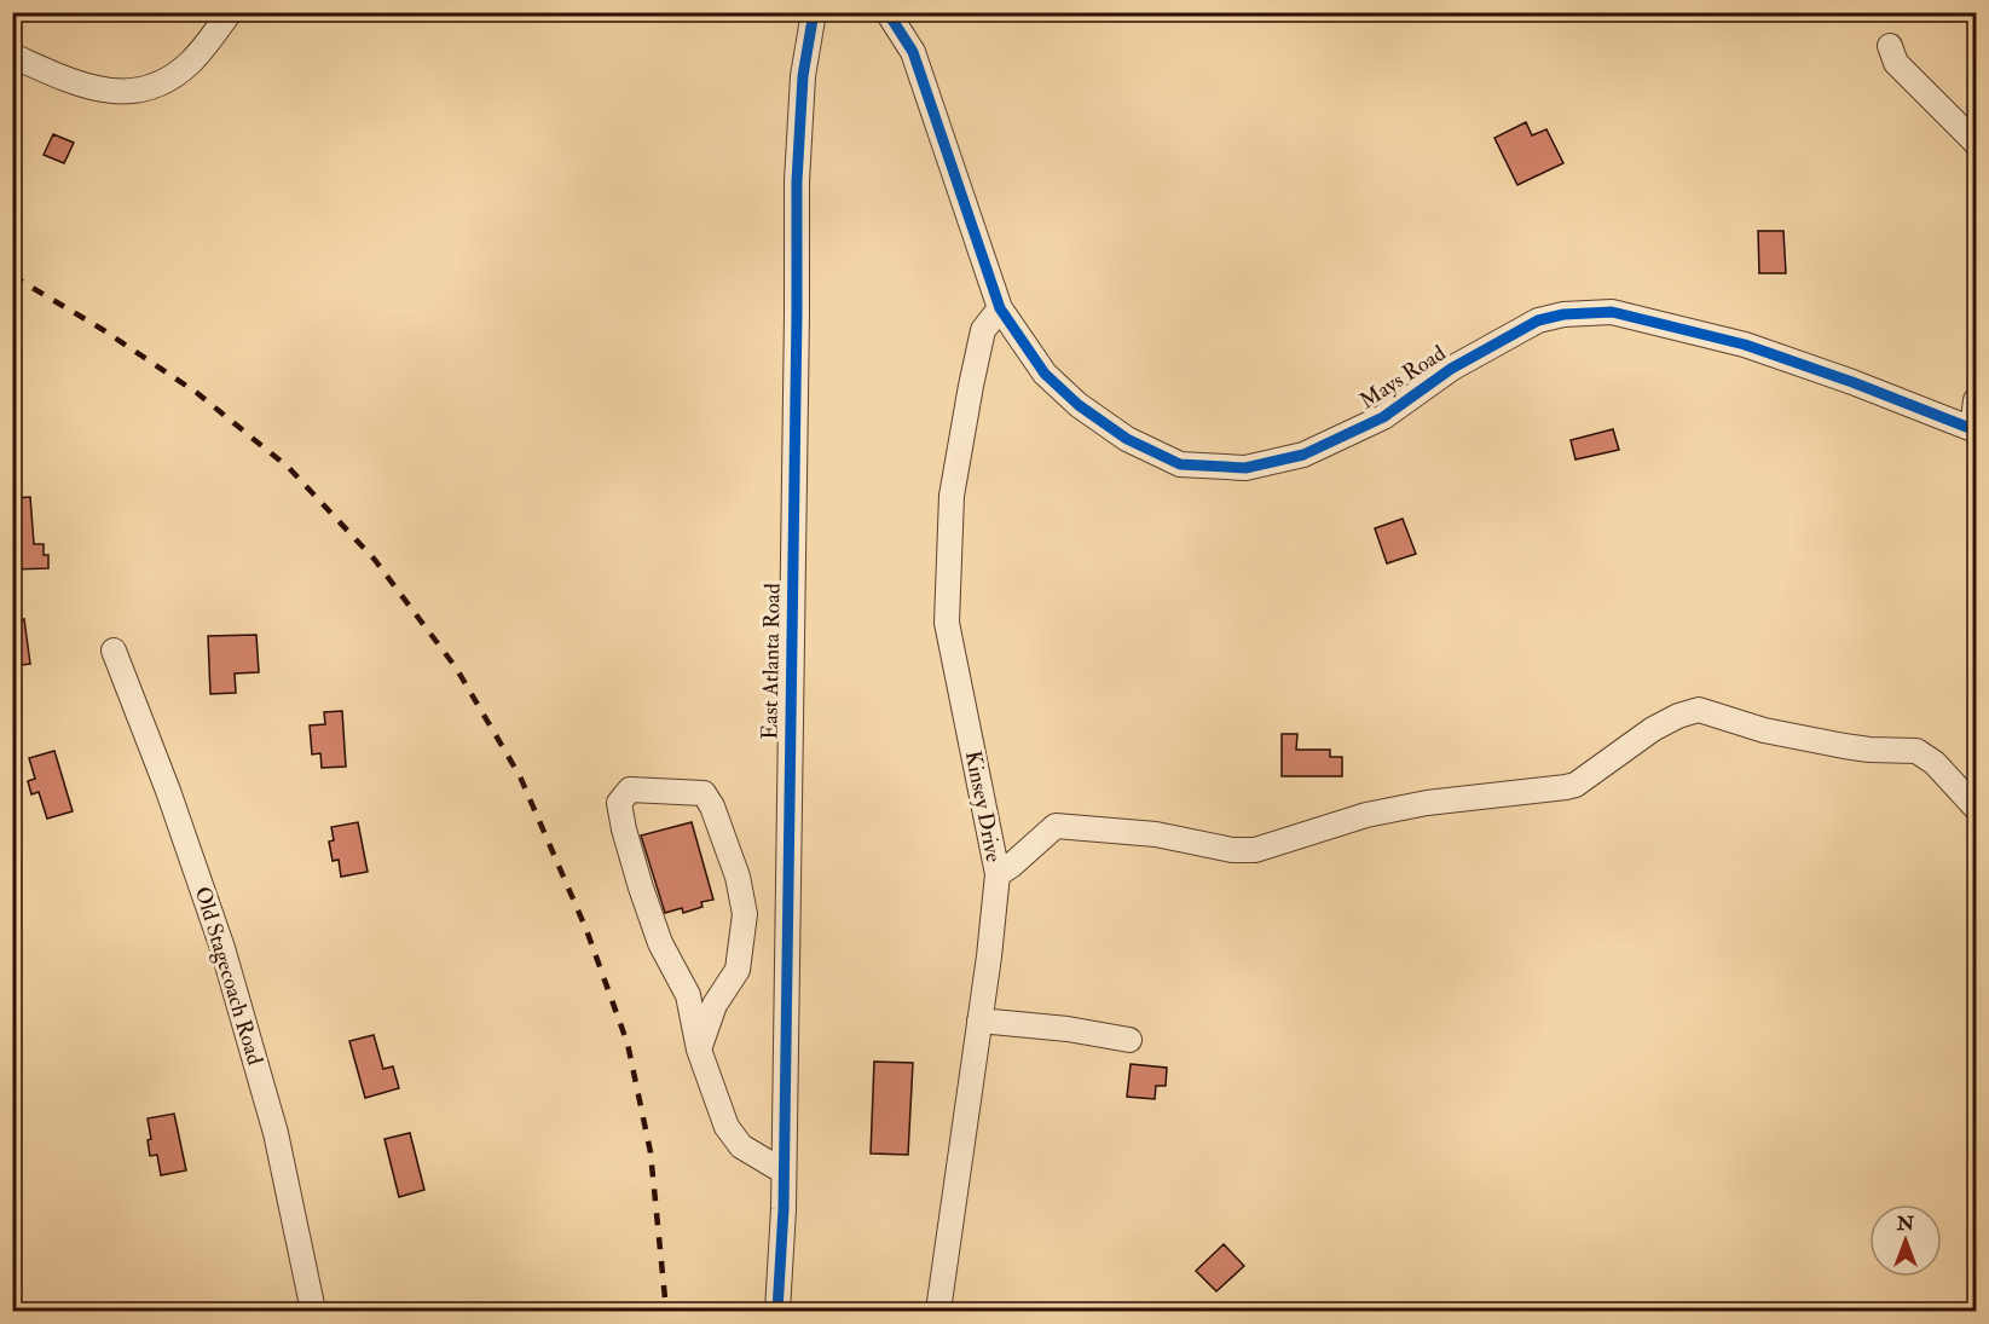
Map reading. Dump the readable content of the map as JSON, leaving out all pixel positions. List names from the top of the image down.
{
  "streets": {
    "street": [
      "Mays Road",
      "East Atlanta Road",
      "Kinsey Drive",
      "Old Stagecoach Road"
    ]
  },
  "crossings": [
    ["Mays Road", "Kinsey Drive"]
  ],
  "north": "top"
}
